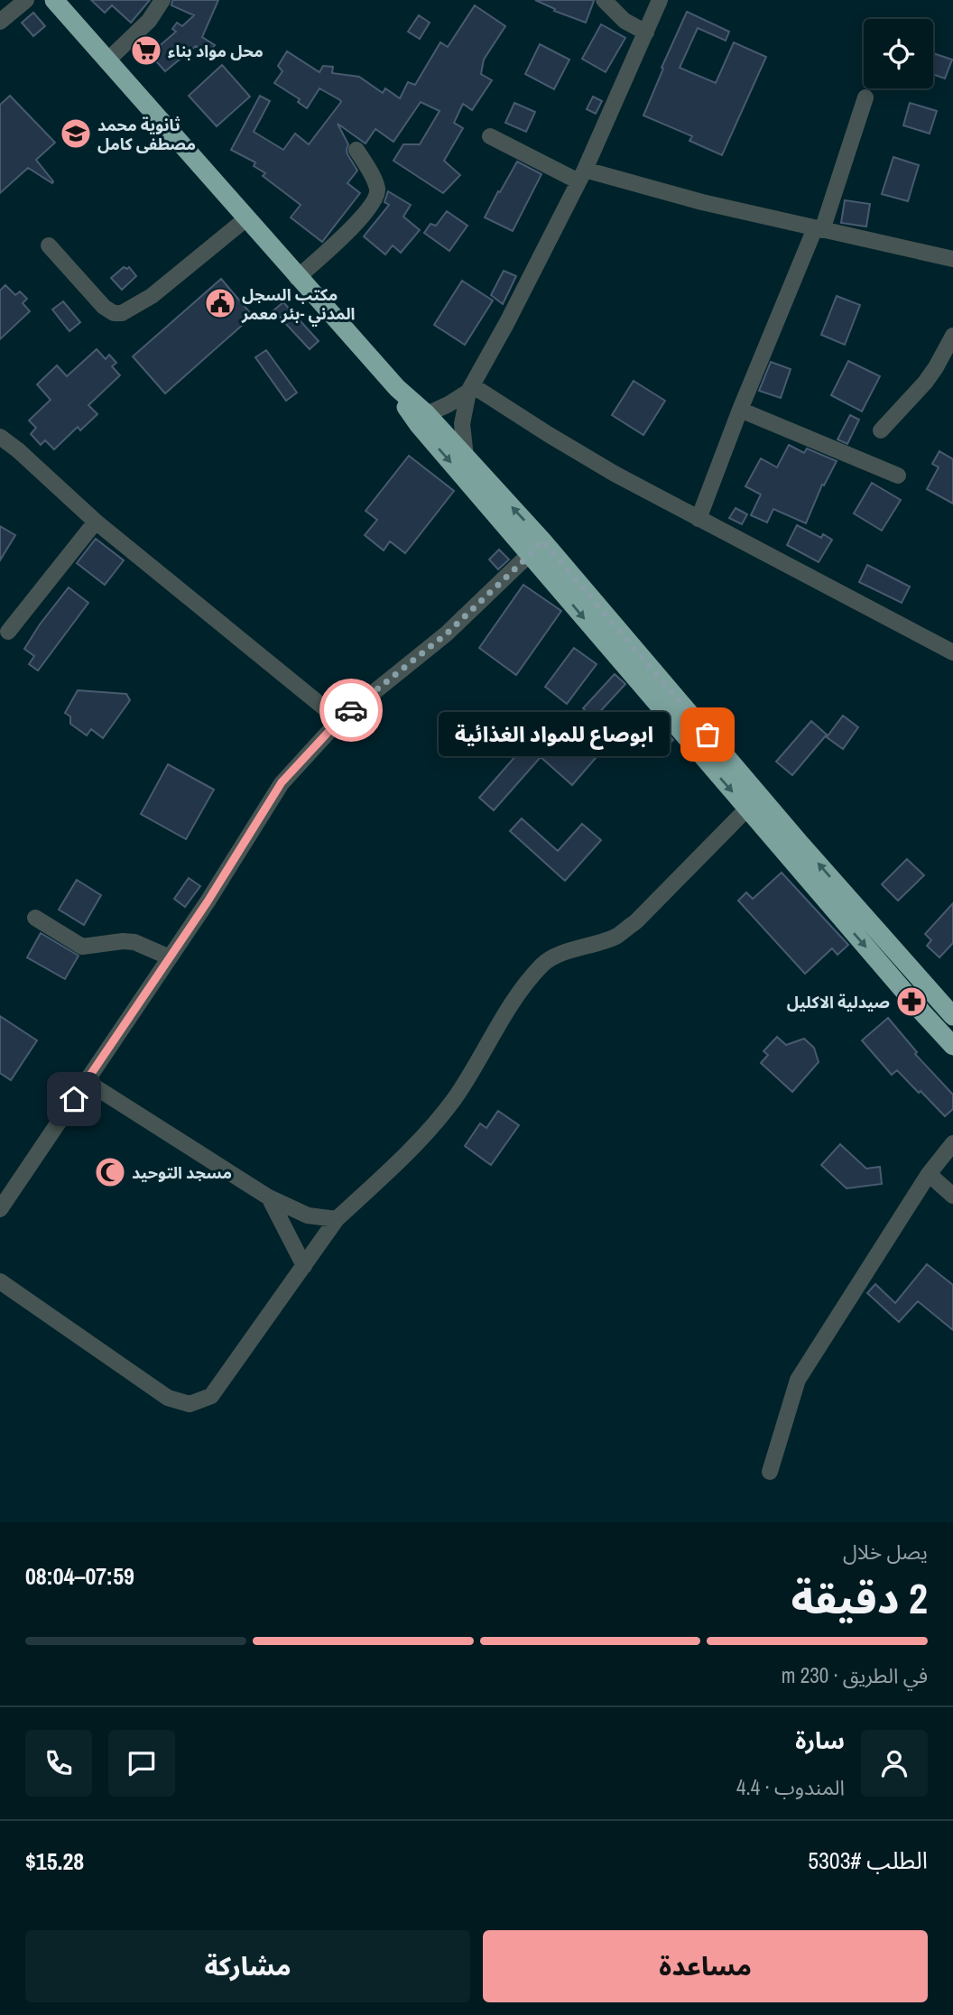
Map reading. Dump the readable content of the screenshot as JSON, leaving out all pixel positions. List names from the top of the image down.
{
  "places": {
    "supermarket": ["محل مواد بناء"],
    "school or university": ["ثانوية محمد مصطفى كامل"],
    "public building": ["مكتب السجل المدني -بئر معمر"],
    "other": ["ابوصاع للمواد الغذائية"],
    "pharmacy": ["صيدلية الاكليل"],
    "mosque": ["مسجد التوحيد"]
  },
  "page": {
    "bubble": "ابوصاع للمواد الغذائية",
    "heading": ["2 دقيقة", "يصل خلال", "07:59–08:04"],
    "panel": [
      "سارة",
      "المندوب · 4.4",
      "الطلب #5303",
      "$15.28"
    ],
    "bar": "في الطريق · 230 m",
    "buttons": ["مساعدة", "مشاركة"]
  }
}
